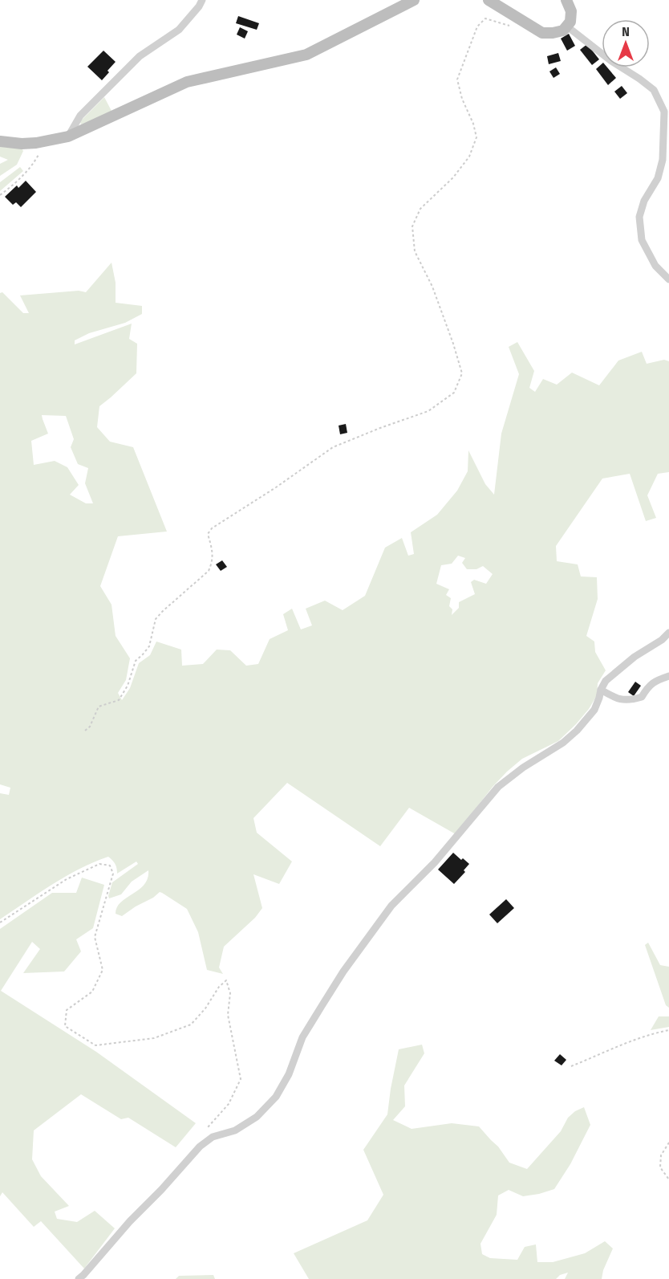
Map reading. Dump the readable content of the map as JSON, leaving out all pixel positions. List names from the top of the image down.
{
  "north": "top"
}
